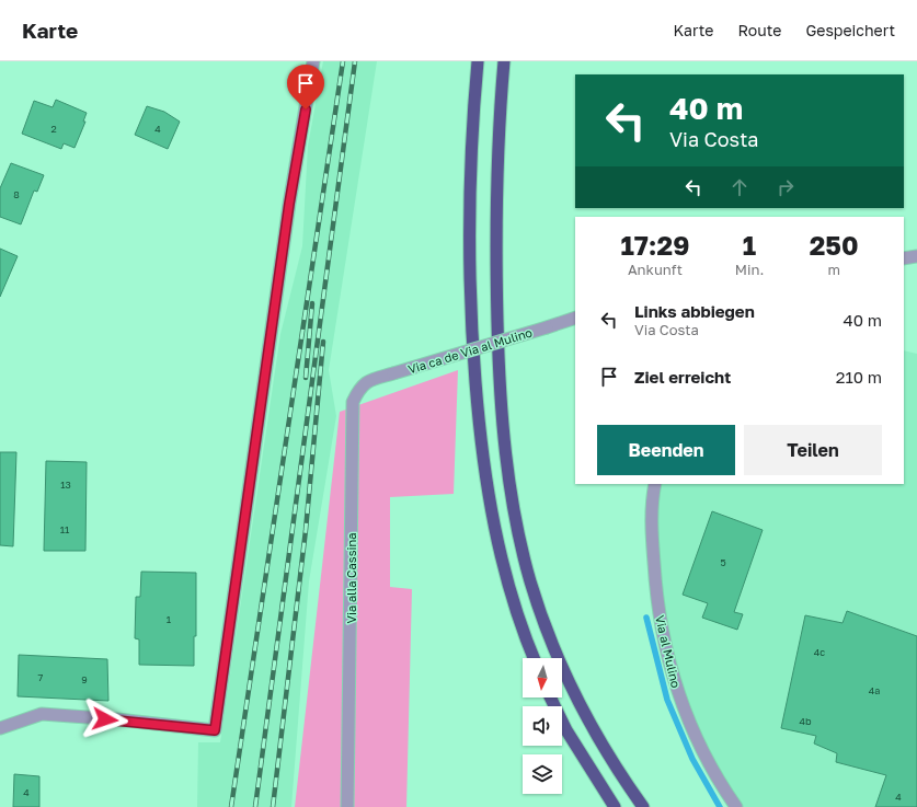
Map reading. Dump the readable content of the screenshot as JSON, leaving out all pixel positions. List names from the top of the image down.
{
  "streets": {
    "street": ["Via ca de Via al Mulino", "Via alla Cassina", "Via al Mulino"]
  },
  "crossings": [
    ["Via ca de Via al Mulino", "Via alla Cassina"]
  ],
  "house_numbers": [
    "2",
    "4",
    "8",
    "13",
    "11",
    "5",
    "1",
    "4c",
    "7",
    "9",
    "4a",
    "4b",
    "4",
    "4"
  ],
  "north": "bottom",
  "page": {
    "header": "Karte",
    "nav": ["Karte", "Route", "Gespeichert"],
    "turn": ["40 m", "Via Costa"],
    "eta": [
      "17:29",
      "Ankunft",
      "1",
      "Min.",
      "250",
      "m"
    ],
    "list": [
      {
        "name": "Links abbiegen",
        "note": "Via Costa",
        "value": "40 m"
      },
      {
        "name": "Ziel erreicht",
        "value": "210 m"
      }
    ],
    "buttons": ["Beenden", "Teilen"]
  }
}
